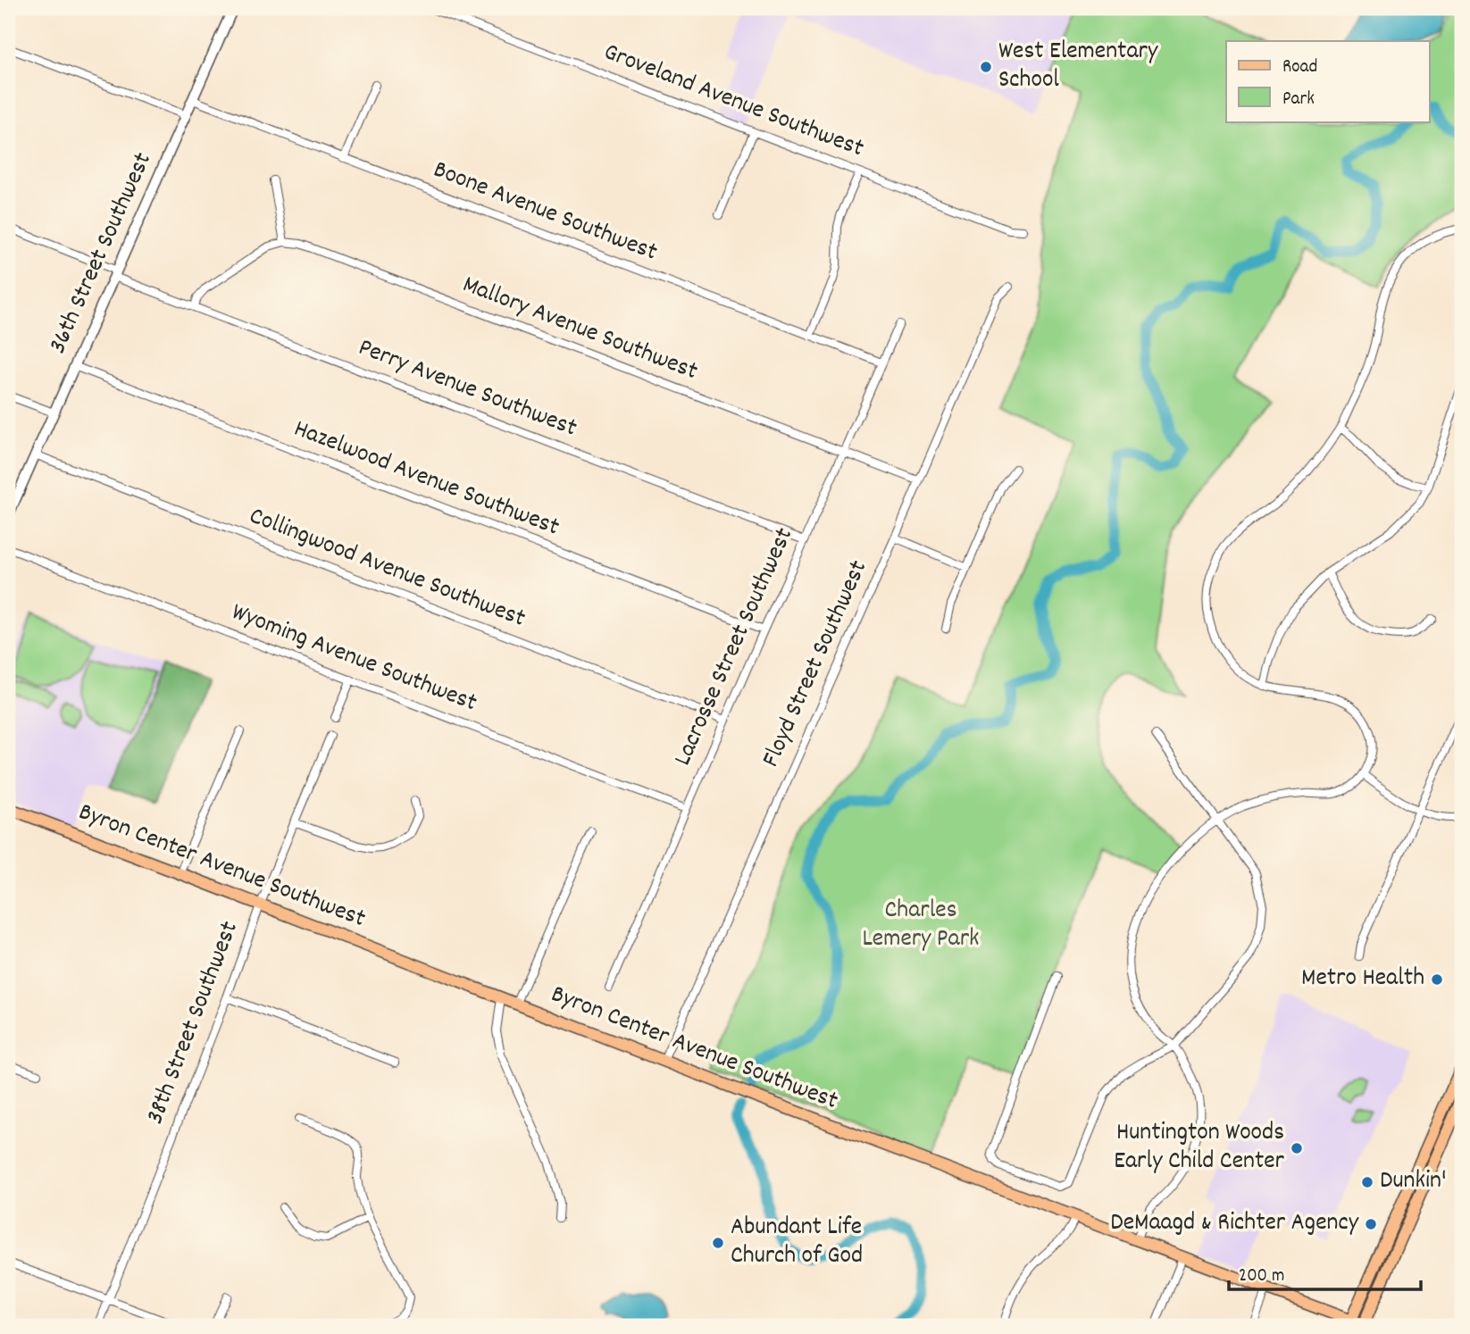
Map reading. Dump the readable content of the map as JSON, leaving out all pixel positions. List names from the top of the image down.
{
  "streets": {
    "main road": ["Byron Center Avenue Southwest"],
    "street": [
      "Groveland Avenue Southwest",
      "Boone Avenue Southwest",
      "36th Street Southwest",
      "Mallory Avenue Southwest",
      "Perry Avenue Southwest",
      "Hazelwood Avenue Southwest",
      "Collingwood Avenue Southwest",
      "Lacrosse Street Southwest",
      "Wyoming Avenue Southwest",
      "Floyd Street Southwest",
      "38th Street Southwest"
    ]
  },
  "crossings": [
    ["Boone Avenue Southwest", "36th Street Southwest"],
    ["Boone Avenue Southwest", "Lacrosse Street Southwest"],
    ["36th Street Southwest", "Perry Avenue Southwest"],
    ["36th Street Southwest", "Hazelwood Avenue Southwest"],
    ["36th Street Southwest", "Collingwood Avenue Southwest"],
    ["Mallory Avenue Southwest", "Lacrosse Street Southwest"],
    ["Mallory Avenue Southwest", "Floyd Street Southwest"],
    ["Perry Avenue Southwest", "Lacrosse Street Southwest"],
    ["Hazelwood Avenue Southwest", "Lacrosse Street Southwest"],
    ["Collingwood Avenue Southwest", "Lacrosse Street Southwest"],
    ["Lacrosse Street Southwest", "Wyoming Avenue Southwest"],
    ["Floyd Street Southwest", "Byron Center Avenue Southwest"],
    ["Byron Center Avenue Southwest", "38th Street Southwest"]
  ],
  "parks": ["Charles Lemery Park"],
  "places": [
    "West Elementary School",
    "Metro Health",
    "Huntington Woods Early Child Center",
    "Dunkin'",
    "DeMaagd & Richter Agency",
    "Abundant Life Church of God"
  ],
  "legend": ["Road", "Park"],
  "scale_bar": "200 m"
}
